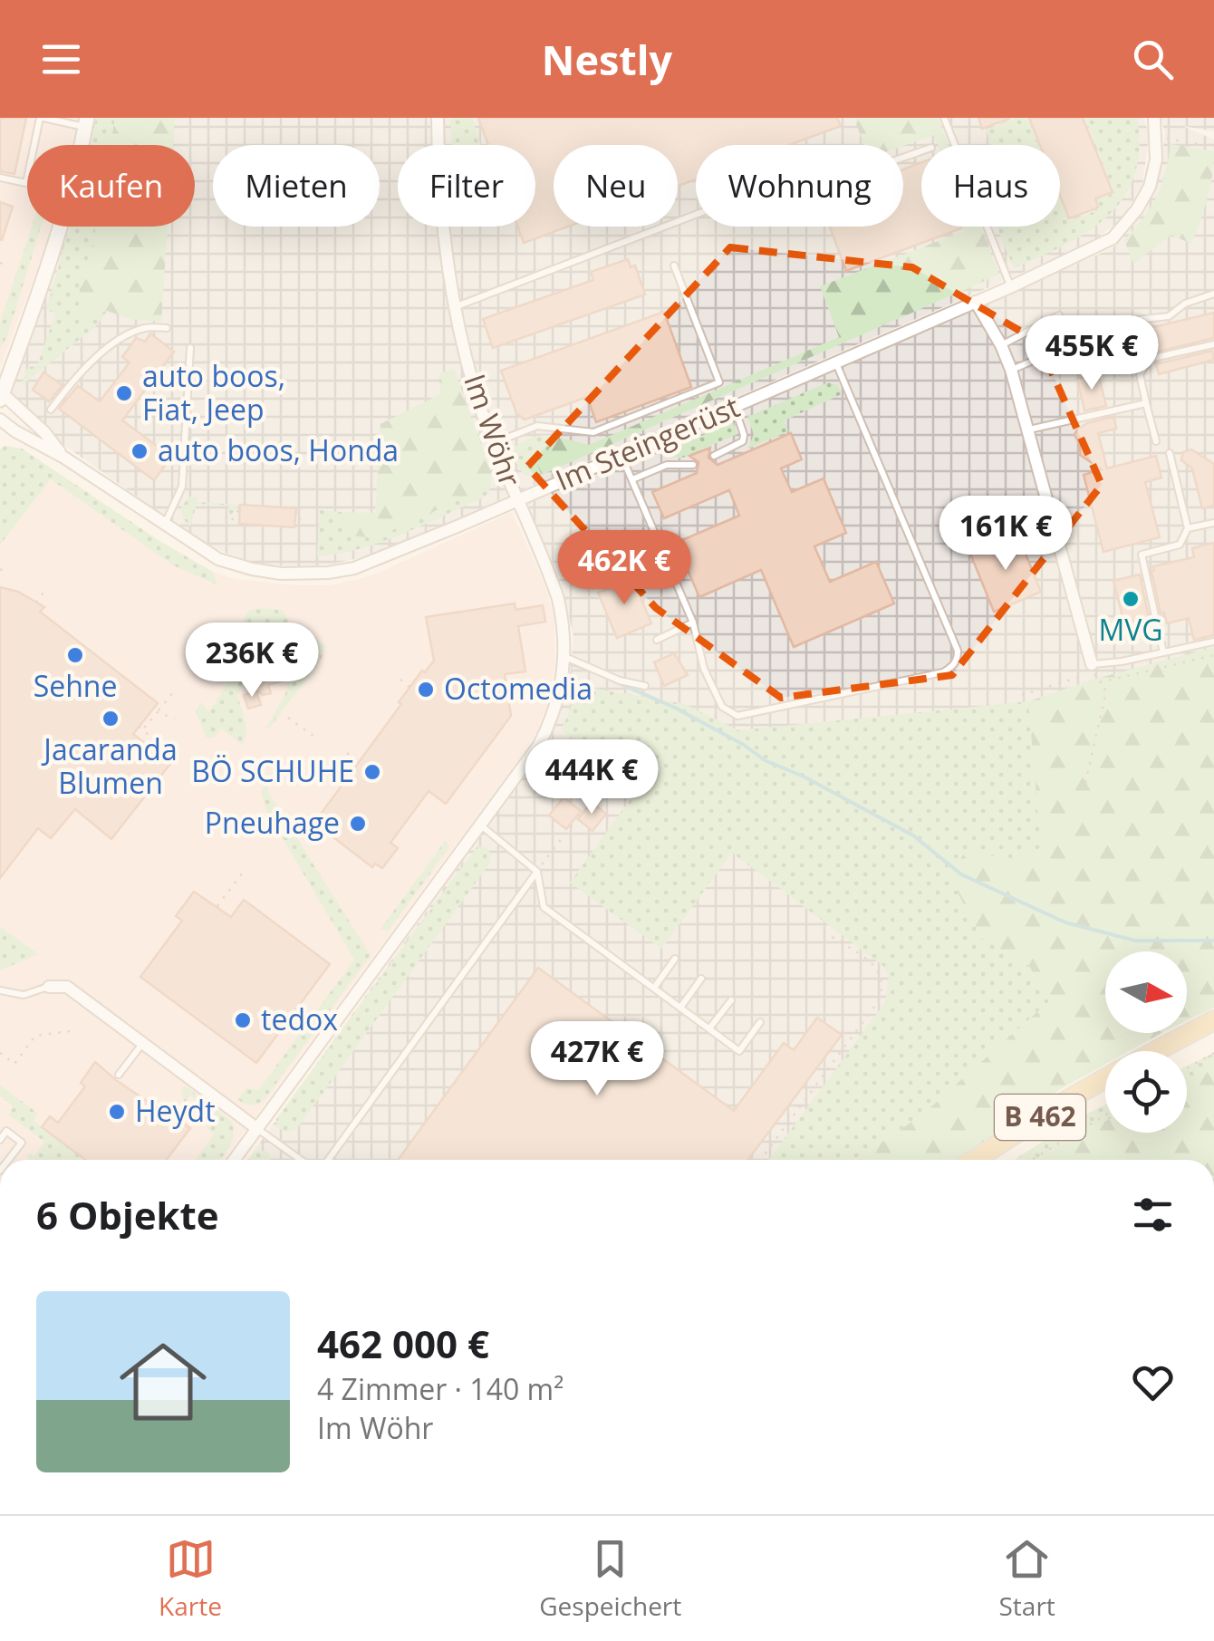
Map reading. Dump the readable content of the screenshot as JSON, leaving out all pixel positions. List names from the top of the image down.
{
  "streets": {
    "main road": ["B 462"],
    "street": ["Im Wöhr", "Im Steingerüst"]
  },
  "crossings": [
    ["Im Wöhr", "Im Steingerüst"]
  ],
  "places": [
    "auto boos, Fiat, Jeep",
    "auto boos, Honda",
    "MVG",
    "Sehne",
    "Octomedia",
    "Jacaranda Blumen",
    "BÖ SCHUHE",
    "Pneuhage",
    "tedox",
    "Heydt"
  ],
  "north": "right",
  "page": {
    "header": "Nestly",
    "chip": [
      "Kaufen",
      "Mieten",
      "Filter",
      "Neu",
      "Wohnung",
      "Haus"
    ],
    "price": [
      "455K €",
      "161K €",
      "462K €",
      "236K €",
      "444K €",
      "427K €"
    ],
    "heading": "6 Objekte",
    "list": [
      {
        "name": "462 000 €",
        "note": "4 Zimmer · 140 m² · Im Wöhr"
      }
    ],
    "tabs": ["Karte", "Gespeichert", "Start"]
  }
}
